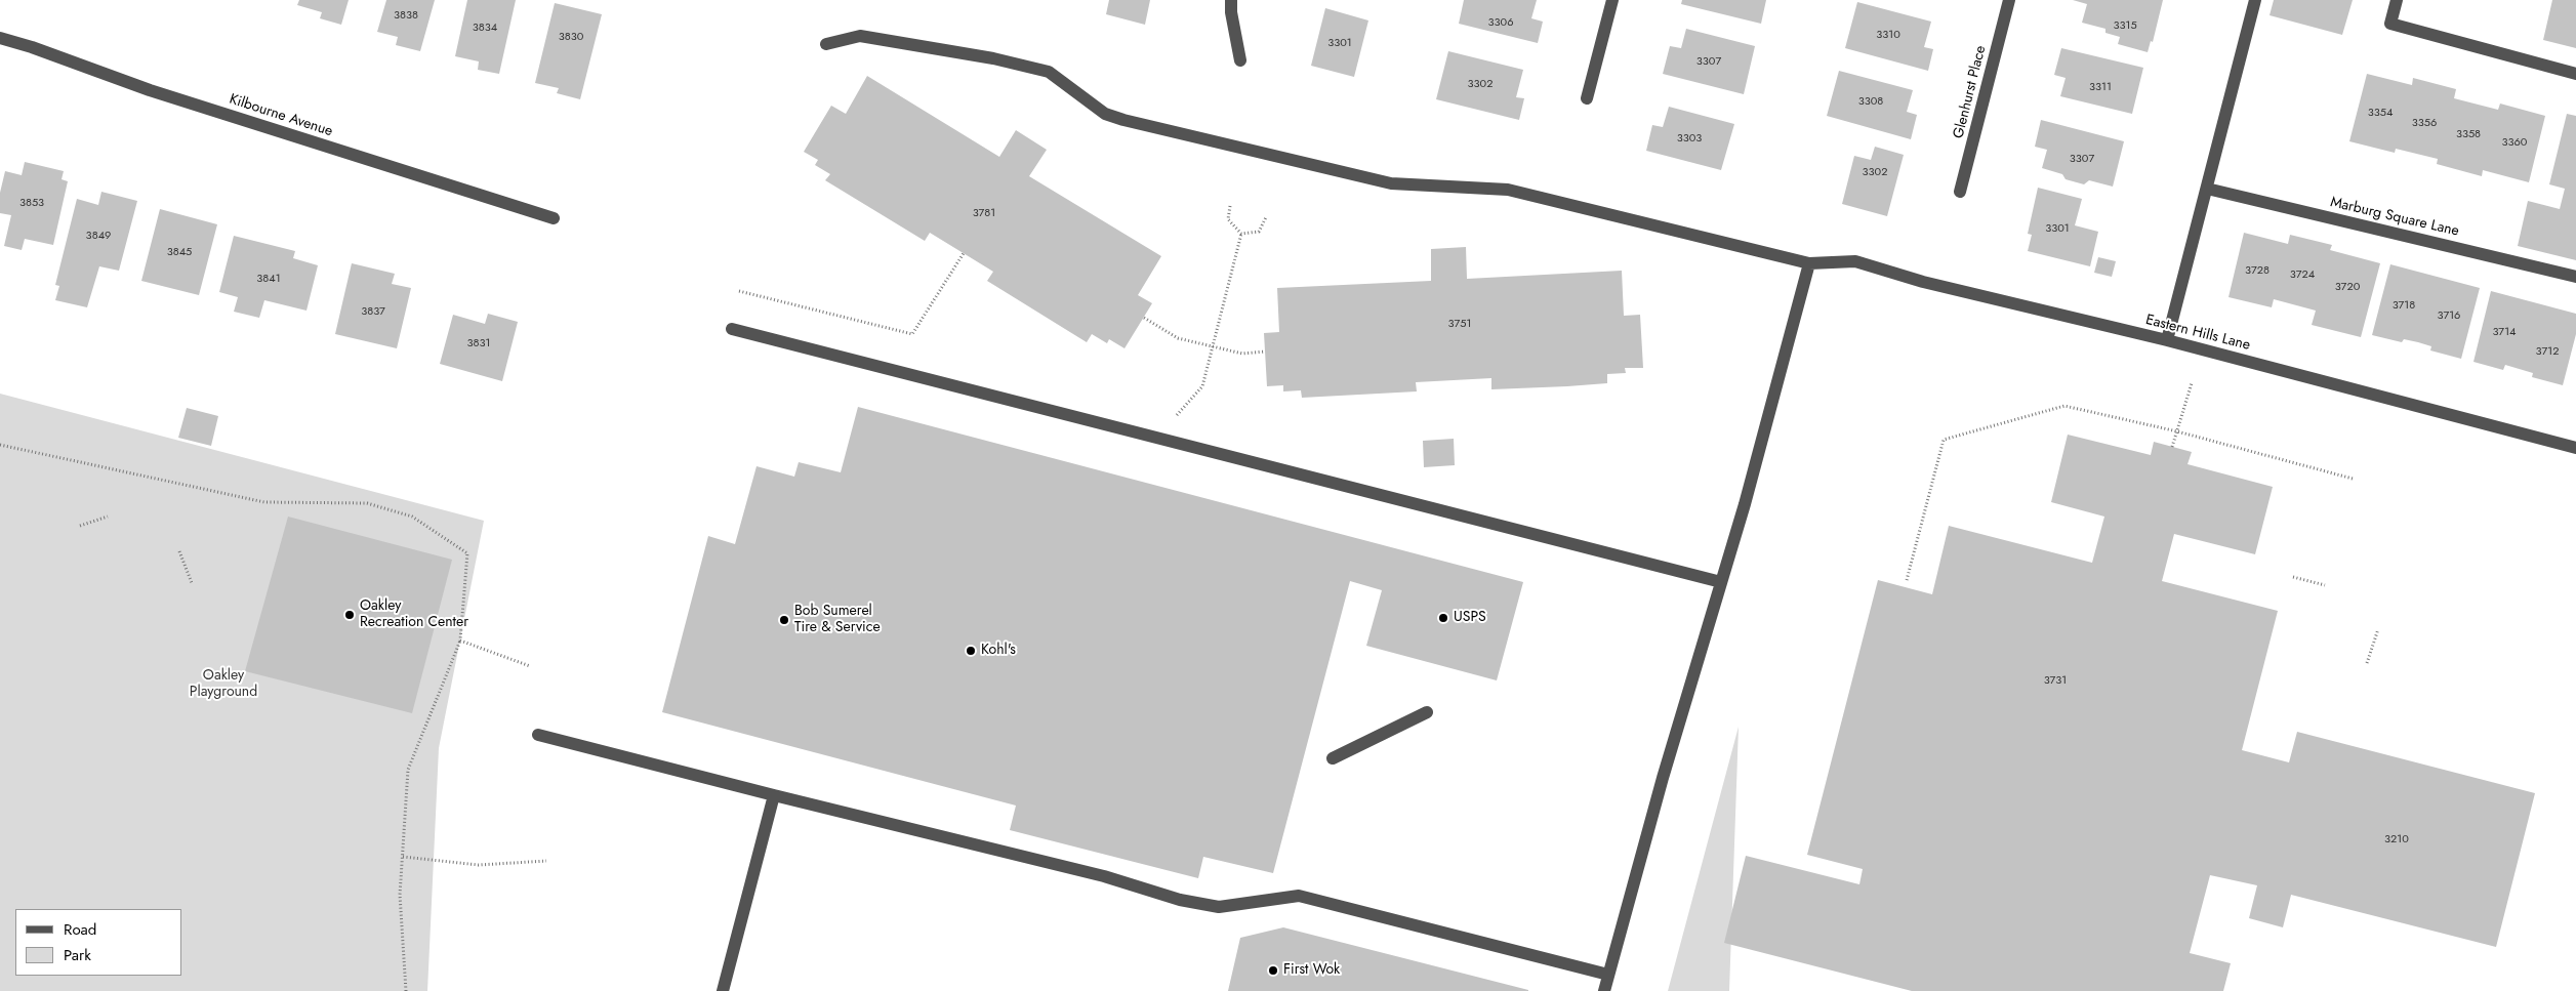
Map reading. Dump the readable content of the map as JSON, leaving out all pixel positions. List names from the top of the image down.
{
  "streets": {
    "street": [
      "Glenhurst Place",
      "Kilbourne Avenue",
      "Marburg Square Lane",
      "Eastern Hills Lane"
    ]
  },
  "parks": ["Oakley Playground"],
  "places": [
    "Oakley Recreation Center",
    "USPS",
    "Bob Sumerel Tire & Service",
    "Kohl's",
    "First Wok"
  ],
  "house_numbers": [
    "3838",
    "3306",
    "3315",
    "3834",
    "3310",
    "3830",
    "3301",
    "3307",
    "3302",
    "3311",
    "3308",
    "3354",
    "3356",
    "3358",
    "3303",
    "3360",
    "3307",
    "3302",
    "3853",
    "3781",
    "3301",
    "3849",
    "3845",
    "3728",
    "3724",
    "3841",
    "3720",
    "3718",
    "3837",
    "3716",
    "3751",
    "3714",
    "3831",
    "3712",
    "3731",
    "3210"
  ],
  "legend": ["Road", "Park"]
}
